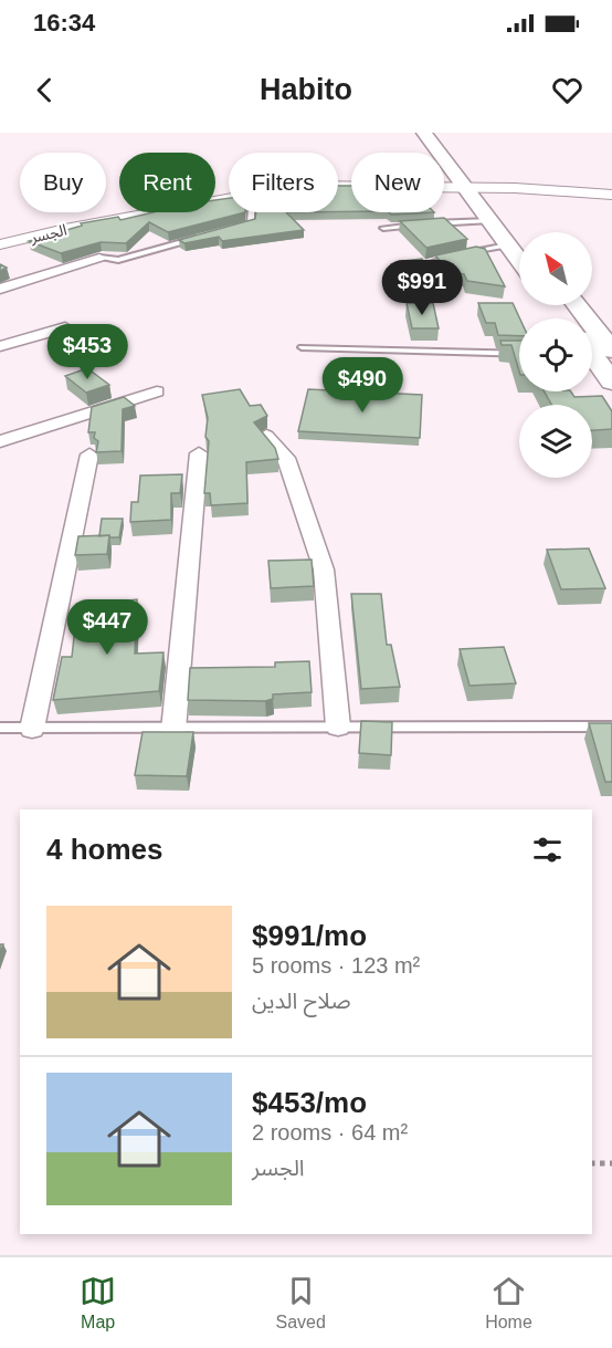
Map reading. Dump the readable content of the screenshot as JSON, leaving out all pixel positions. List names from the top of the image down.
{
  "streets": {
    "street": ["الجسر"]
  },
  "north": "top left",
  "page": {
    "status": "16:34",
    "header": "Habito",
    "chip": [
      "Buy",
      "Rent",
      "Filters",
      "New"
    ],
    "price": [
      "$991",
      "$453",
      "$490",
      "$447"
    ],
    "heading": "4 homes",
    "list": [
      {
        "name": "$991/mo",
        "note": "5 rooms · 123 m² · صلاح الدين"
      },
      {
        "name": "$453/mo",
        "note": "2 rooms · 64 m² · الجسر"
      }
    ],
    "tabs": ["Map", "Saved", "Home"]
  }
}
